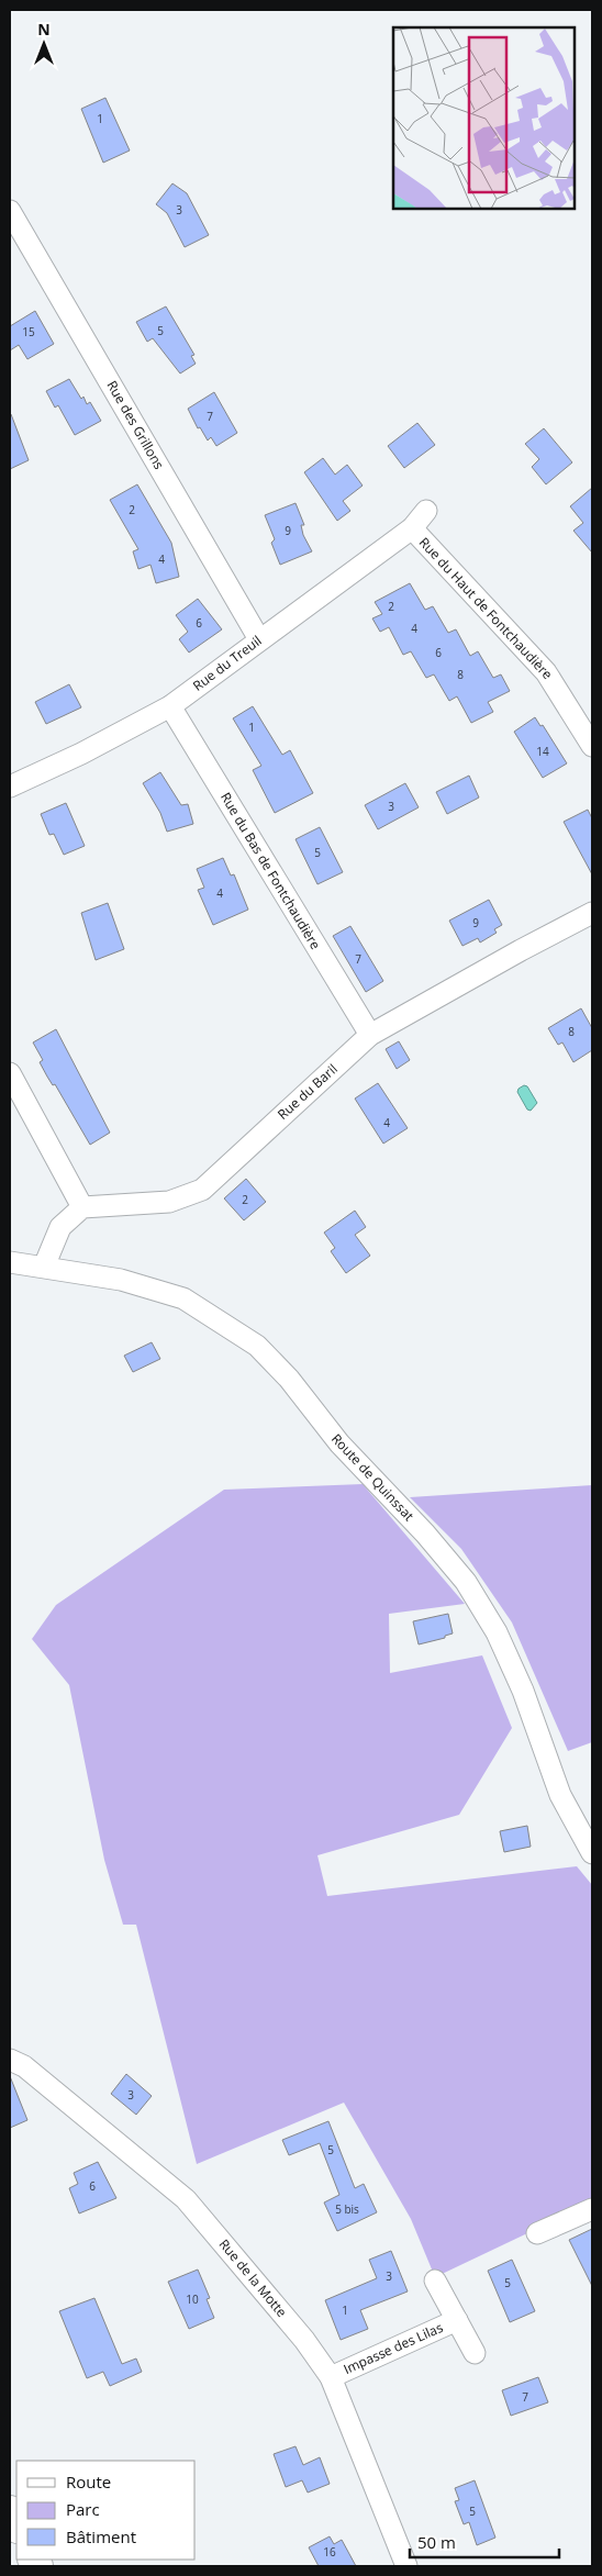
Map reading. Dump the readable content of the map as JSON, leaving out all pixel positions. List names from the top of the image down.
{
  "streets": {
    "street": [
      "Rue des Grillons",
      "Rue du Haut de Fontchaudière",
      "Rue du Treuil",
      "Rue du Bas de Fontchaudière",
      "Rue du Baril",
      "Route de Quinssat",
      "Rue de la Motte",
      "Impasse des Lilas"
    ]
  },
  "crossings": [
    ["Rue des Grillons", "Rue du Treuil"],
    ["Rue du Haut de Fontchaudière", "Rue du Treuil"],
    ["Rue du Treuil", "Rue du Bas de Fontchaudière"],
    ["Rue du Bas de Fontchaudière", "Rue du Baril"],
    ["Rue de la Motte", "Impasse des Lilas"]
  ],
  "house_numbers": [
    "1",
    "3",
    "5",
    "15",
    "7",
    "2",
    "9",
    "4",
    "2",
    "6",
    "4",
    "6",
    "8",
    "1",
    "14",
    "3",
    "5",
    "4",
    "9",
    "7",
    "8",
    "4",
    "2",
    "3",
    "5",
    "6",
    "5 bis",
    "3",
    "5",
    "10",
    "1",
    "7",
    "5",
    "16"
  ],
  "legend": ["Route", "Parc", "Bâtiment"],
  "scale_bar": "50 m",
  "north": "top"
}
